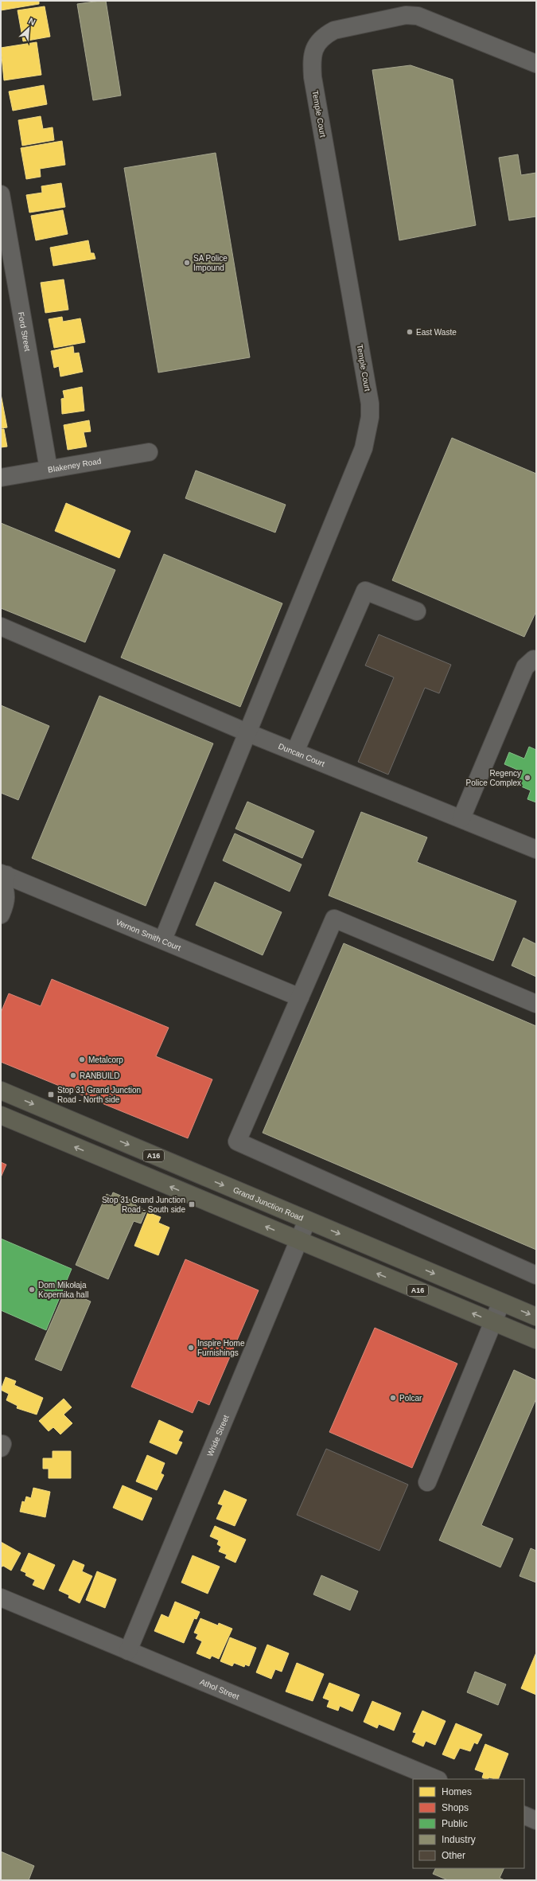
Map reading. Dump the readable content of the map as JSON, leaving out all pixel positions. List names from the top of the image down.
{
  "streets": {
    "highway": ["A16", "Grand Junction Road"],
    "street": [
      "Temple Court",
      "Ford Street",
      "Blakeney Road",
      "Duncan Court",
      "Vernon Smith Court",
      "Wride Street",
      "Athol Street"
    ]
  },
  "crossings": [
    ["Temple Court", "Duncan Court"],
    ["Temple Court", "Vernon Smith Court"],
    ["Ford Street", "Blakeney Road"],
    ["A16", "Wride Street"],
    ["Grand Junction Road", "Wride Street"],
    ["Wride Street", "Athol Street"]
  ],
  "places": {
    "other": [
      "SA Police Impound",
      "East Waste",
      "Regency Police Complex",
      "Metalcorp",
      "RANBUILD",
      "Dom Mikołaja Kopernika hall",
      "Inspire Home Furnishings",
      "Polcar"
    ],
    "transit": ["Stop 31 Grand Junction Road - North side", "Stop 31 Grand Junction Road - South side"]
  },
  "legend": [
    "Homes",
    "Shops",
    "Public",
    "Industry",
    "Other"
  ],
  "north": "top right"
}
